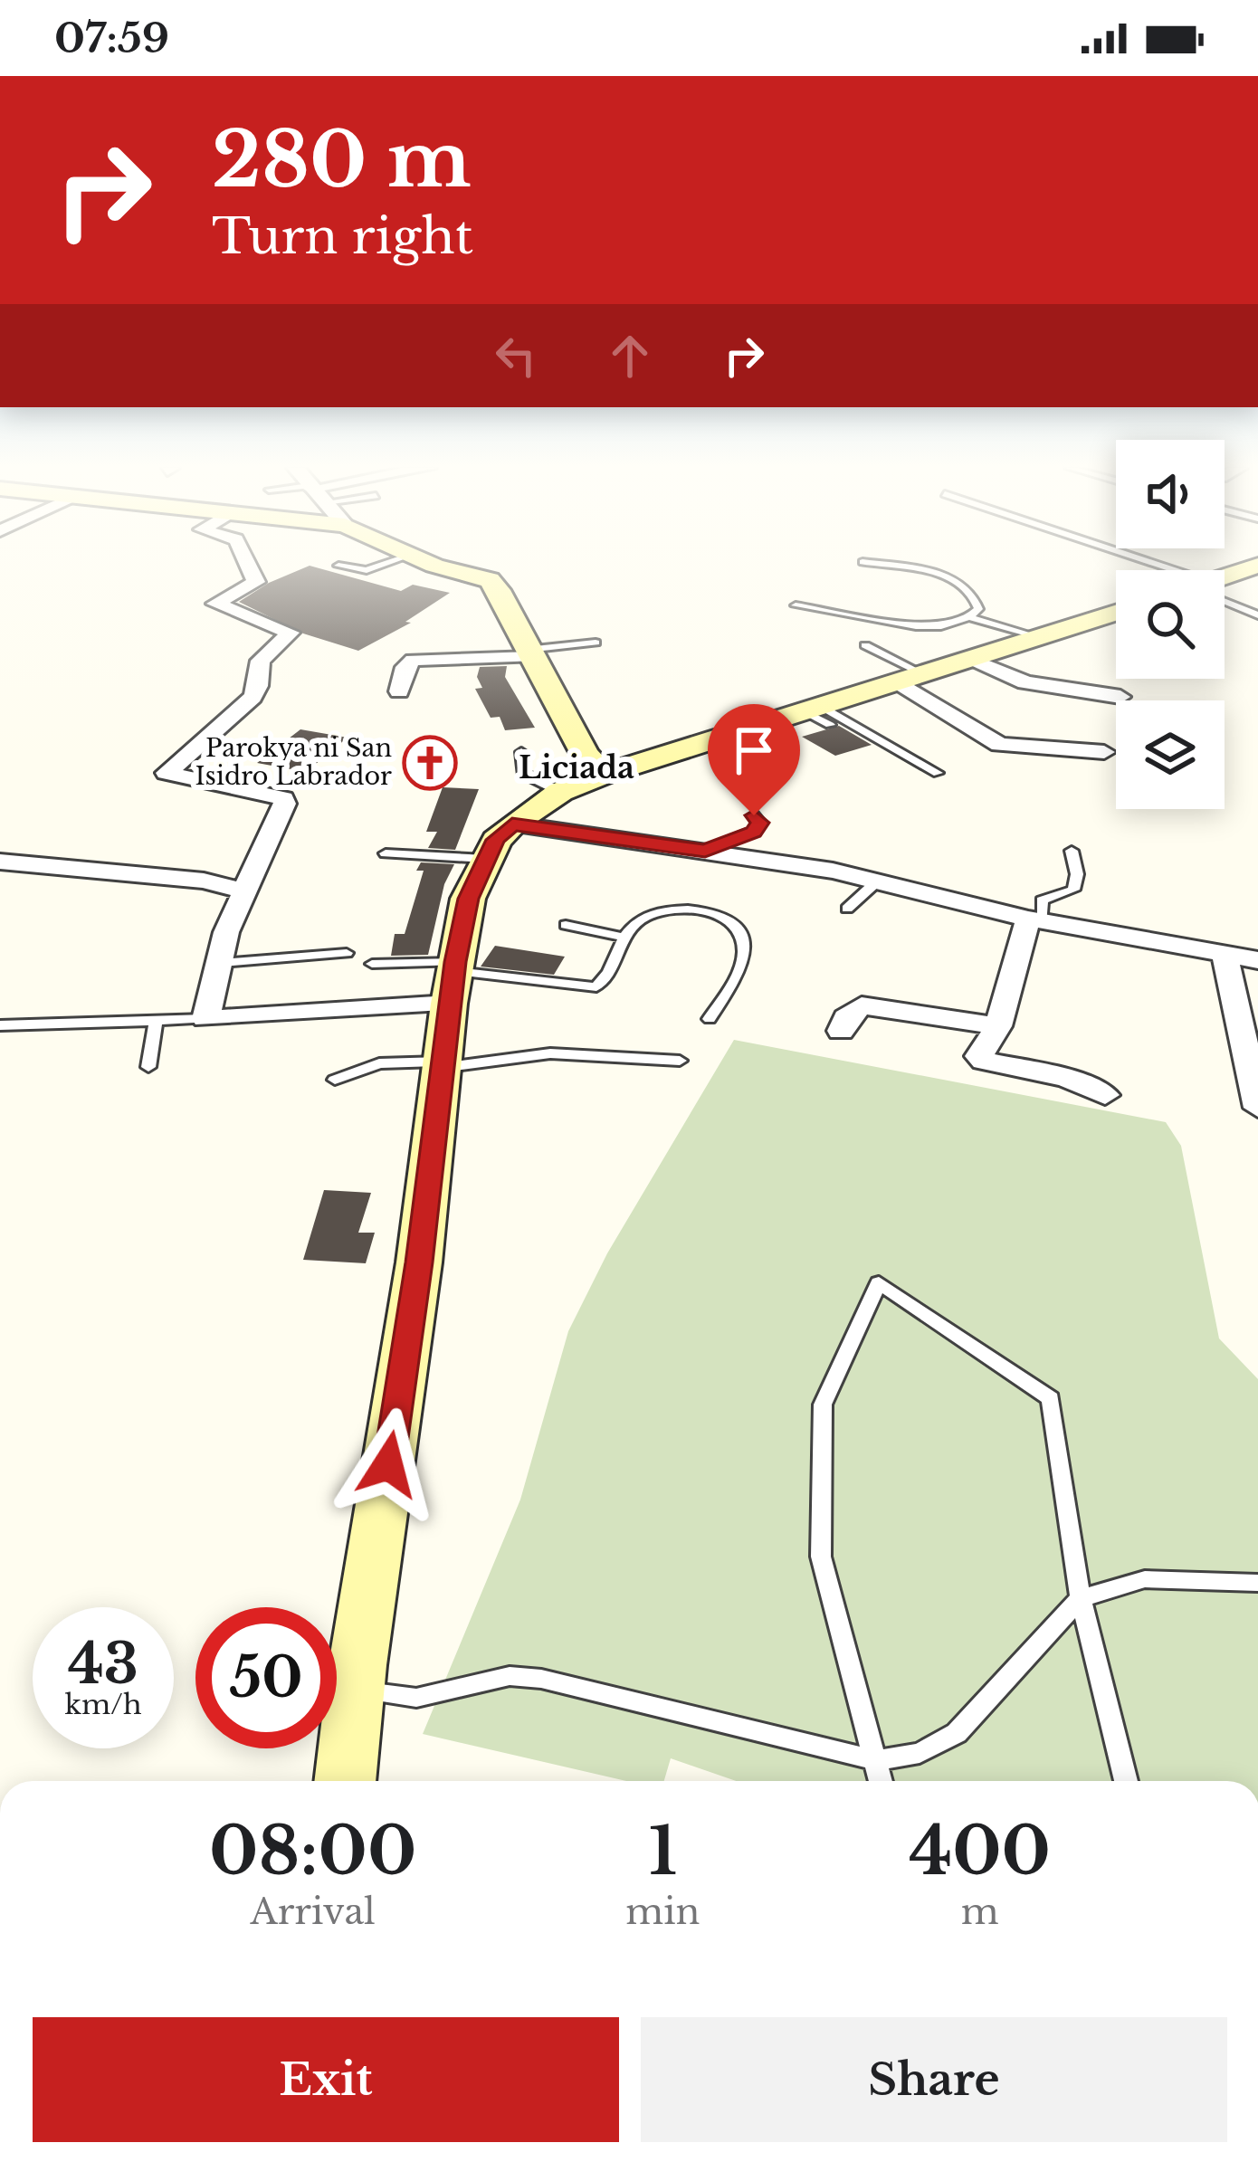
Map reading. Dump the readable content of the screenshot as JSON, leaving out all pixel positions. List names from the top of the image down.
{
  "districts": ["Liciada"],
  "places": {
    "church": ["Parokya ni San Isidro Labrador"]
  },
  "page": {
    "status": "07:59",
    "turn": ["280 m", "Turn right"],
    "speed": "43 km/h",
    "limit": "50",
    "eta": [
      "08:00",
      "Arrival",
      "1",
      "min",
      "400",
      "m"
    ],
    "buttons": ["Exit", "Share"]
  }
}
